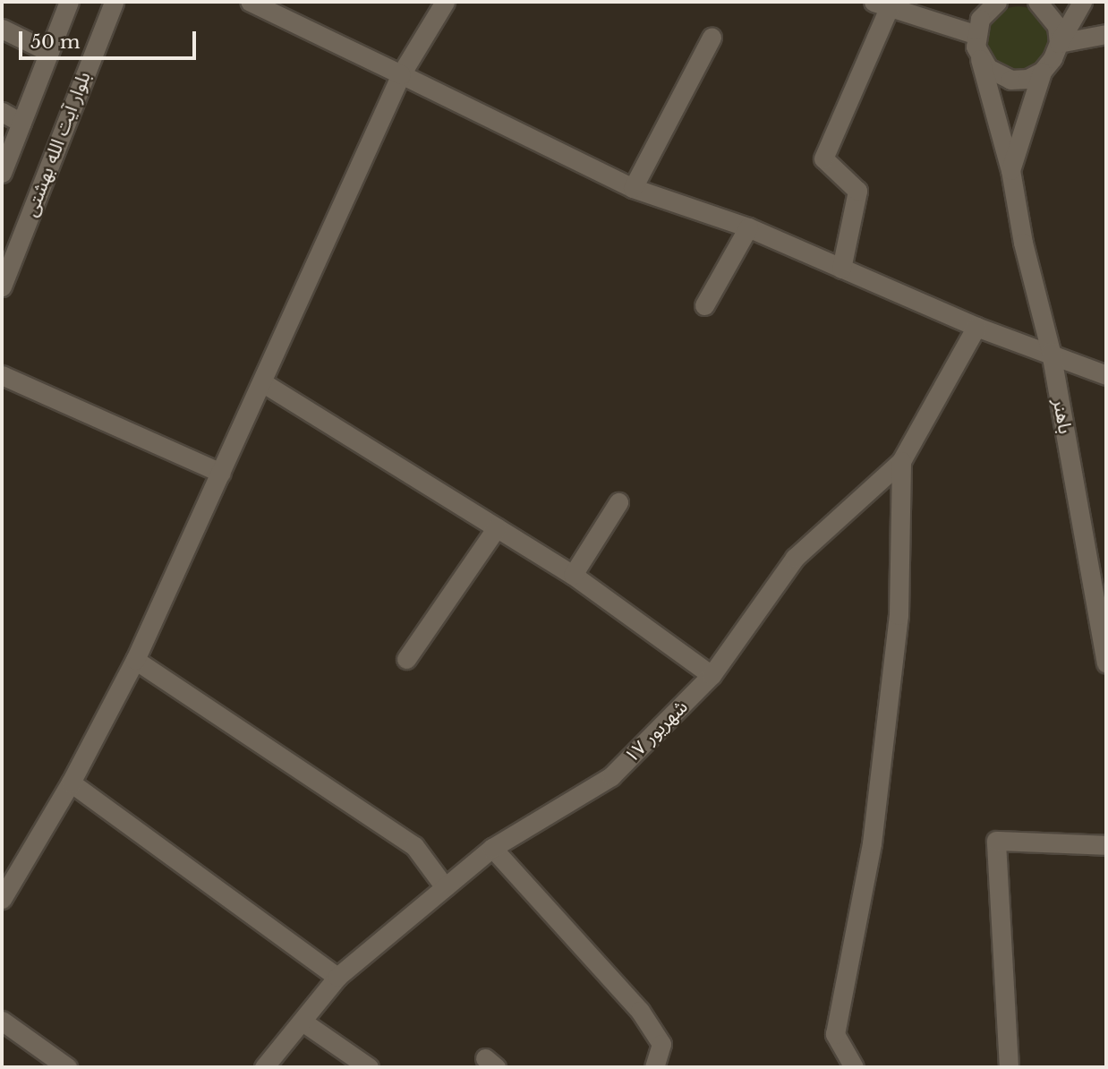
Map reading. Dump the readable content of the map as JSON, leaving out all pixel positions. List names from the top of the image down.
{
  "streets": {
    "street": ["بلوار آیت الله بهشتی", "باهنر", "۱۷ شهریور"]
  },
  "scale_bar": "50 m"
}
